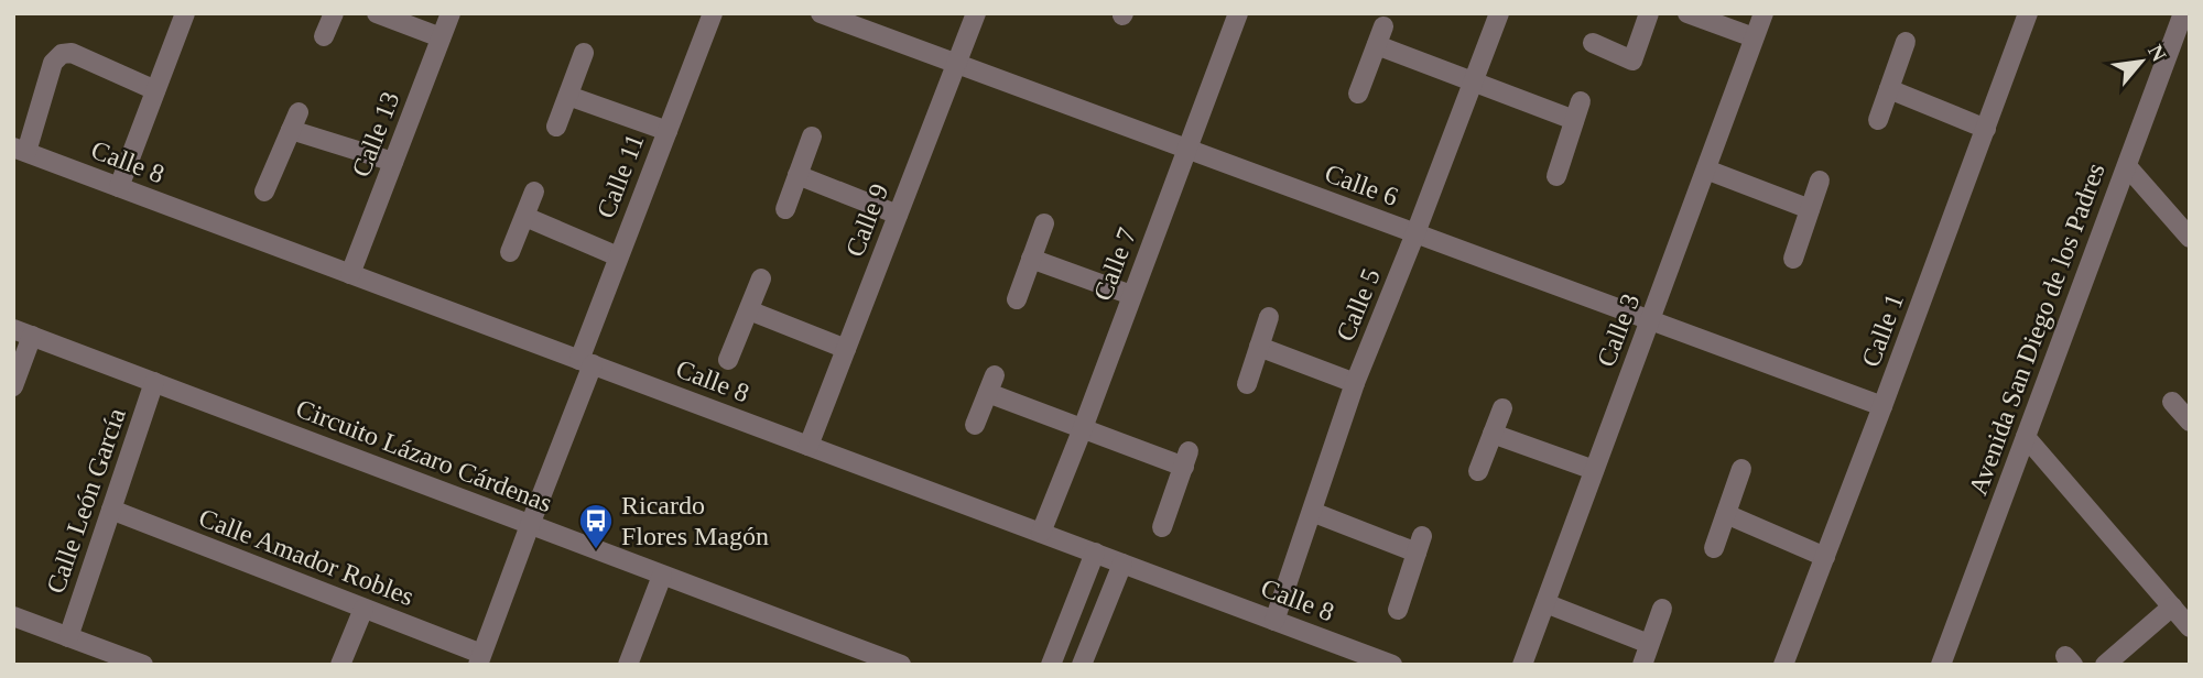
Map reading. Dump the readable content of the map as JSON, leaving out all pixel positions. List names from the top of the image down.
{
  "streets": {
    "street": [
      "Calle 13",
      "Calle 8",
      "Calle 11",
      "Calle 6",
      "Calle 9",
      "Calle 7",
      "Calle 5",
      "Avenida San Diego de los Padres",
      "Calle 3",
      "Calle 1",
      "Circuito Lázaro Cárdenas",
      "Calle León García",
      "Calle Amador Robles"
    ]
  },
  "crossings": [
    ["Calle 13", "Calle 8"],
    ["Calle 8", "Calle 11"],
    ["Calle 8", "Calle 9"],
    ["Calle 8", "Calle 7"],
    ["Calle 8", "Calle 5"],
    ["Calle 11", "Circuito Lázaro Cárdenas"],
    ["Calle 11", "Calle Amador Robles"],
    ["Calle 6", "Calle 9"],
    ["Calle 6", "Calle 7"],
    ["Calle 6", "Calle 5"],
    ["Calle 6", "Calle 3"],
    ["Calle 6", "Calle 1"],
    ["Circuito Lázaro Cárdenas", "Calle León García"],
    ["Calle León García", "Calle Amador Robles"]
  ],
  "places": {
    "bus stop": ["Ricardo Flores Magón"]
  },
  "north": "top right"
}
